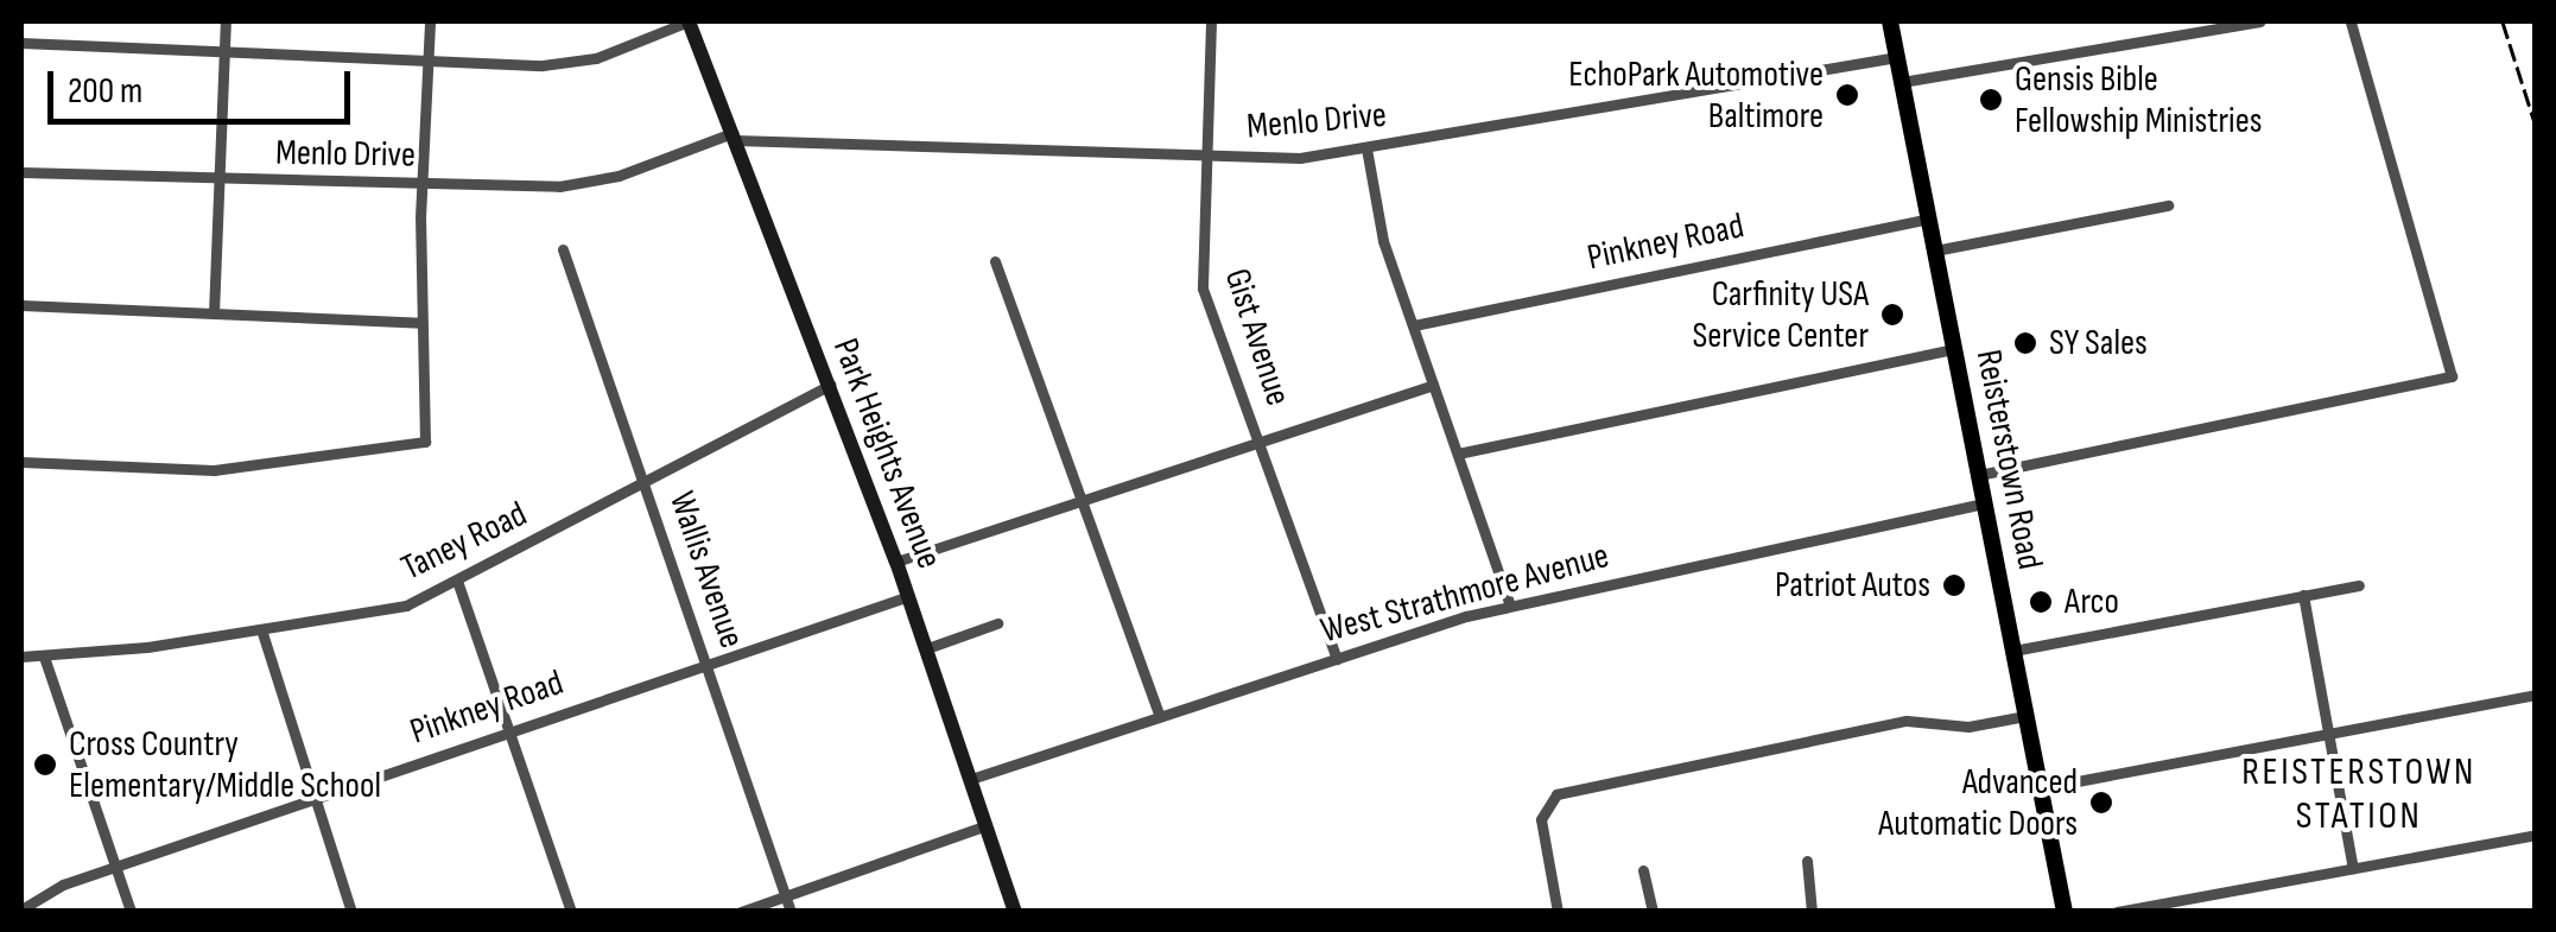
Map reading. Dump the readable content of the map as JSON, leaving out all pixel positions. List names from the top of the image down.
{
  "streets": {
    "main road": ["Park Heights Avenue", "Reisterstown Road"],
    "street": [
      "Menlo Drive",
      "Pinkney Road",
      "Gist Avenue",
      "Taney Road",
      "Wallis Avenue",
      "West Strathmore Avenue"
    ]
  },
  "crossings": [
    ["Menlo Drive", "Gist Avenue"],
    ["Menlo Drive", "Park Heights Avenue"],
    ["Menlo Drive", "Reisterstown Road"],
    ["Pinkney Road", "Park Heights Avenue"],
    ["Pinkney Road", "Reisterstown Road"],
    ["Pinkney Road", "Wallis Avenue"],
    ["Gist Avenue", "West Strathmore Avenue"],
    ["Park Heights Avenue", "Taney Road"],
    ["Park Heights Avenue", "West Strathmore Avenue"],
    ["Reisterstown Road", "West Strathmore Avenue"],
    ["Taney Road", "Wallis Avenue"]
  ],
  "districts": ["REISTERSTOWN STATION"],
  "places": [
    "EchoPark Automotive Baltimore",
    "Gensis Bible Fellowship Ministries",
    "Carfinity USA Service Center",
    "SY Sales",
    "Patriot Autos",
    "Arco",
    "Cross Country Elementary/Middle School",
    "Advanced Automatic Doors"
  ],
  "scale_bar": "200 m"
}
